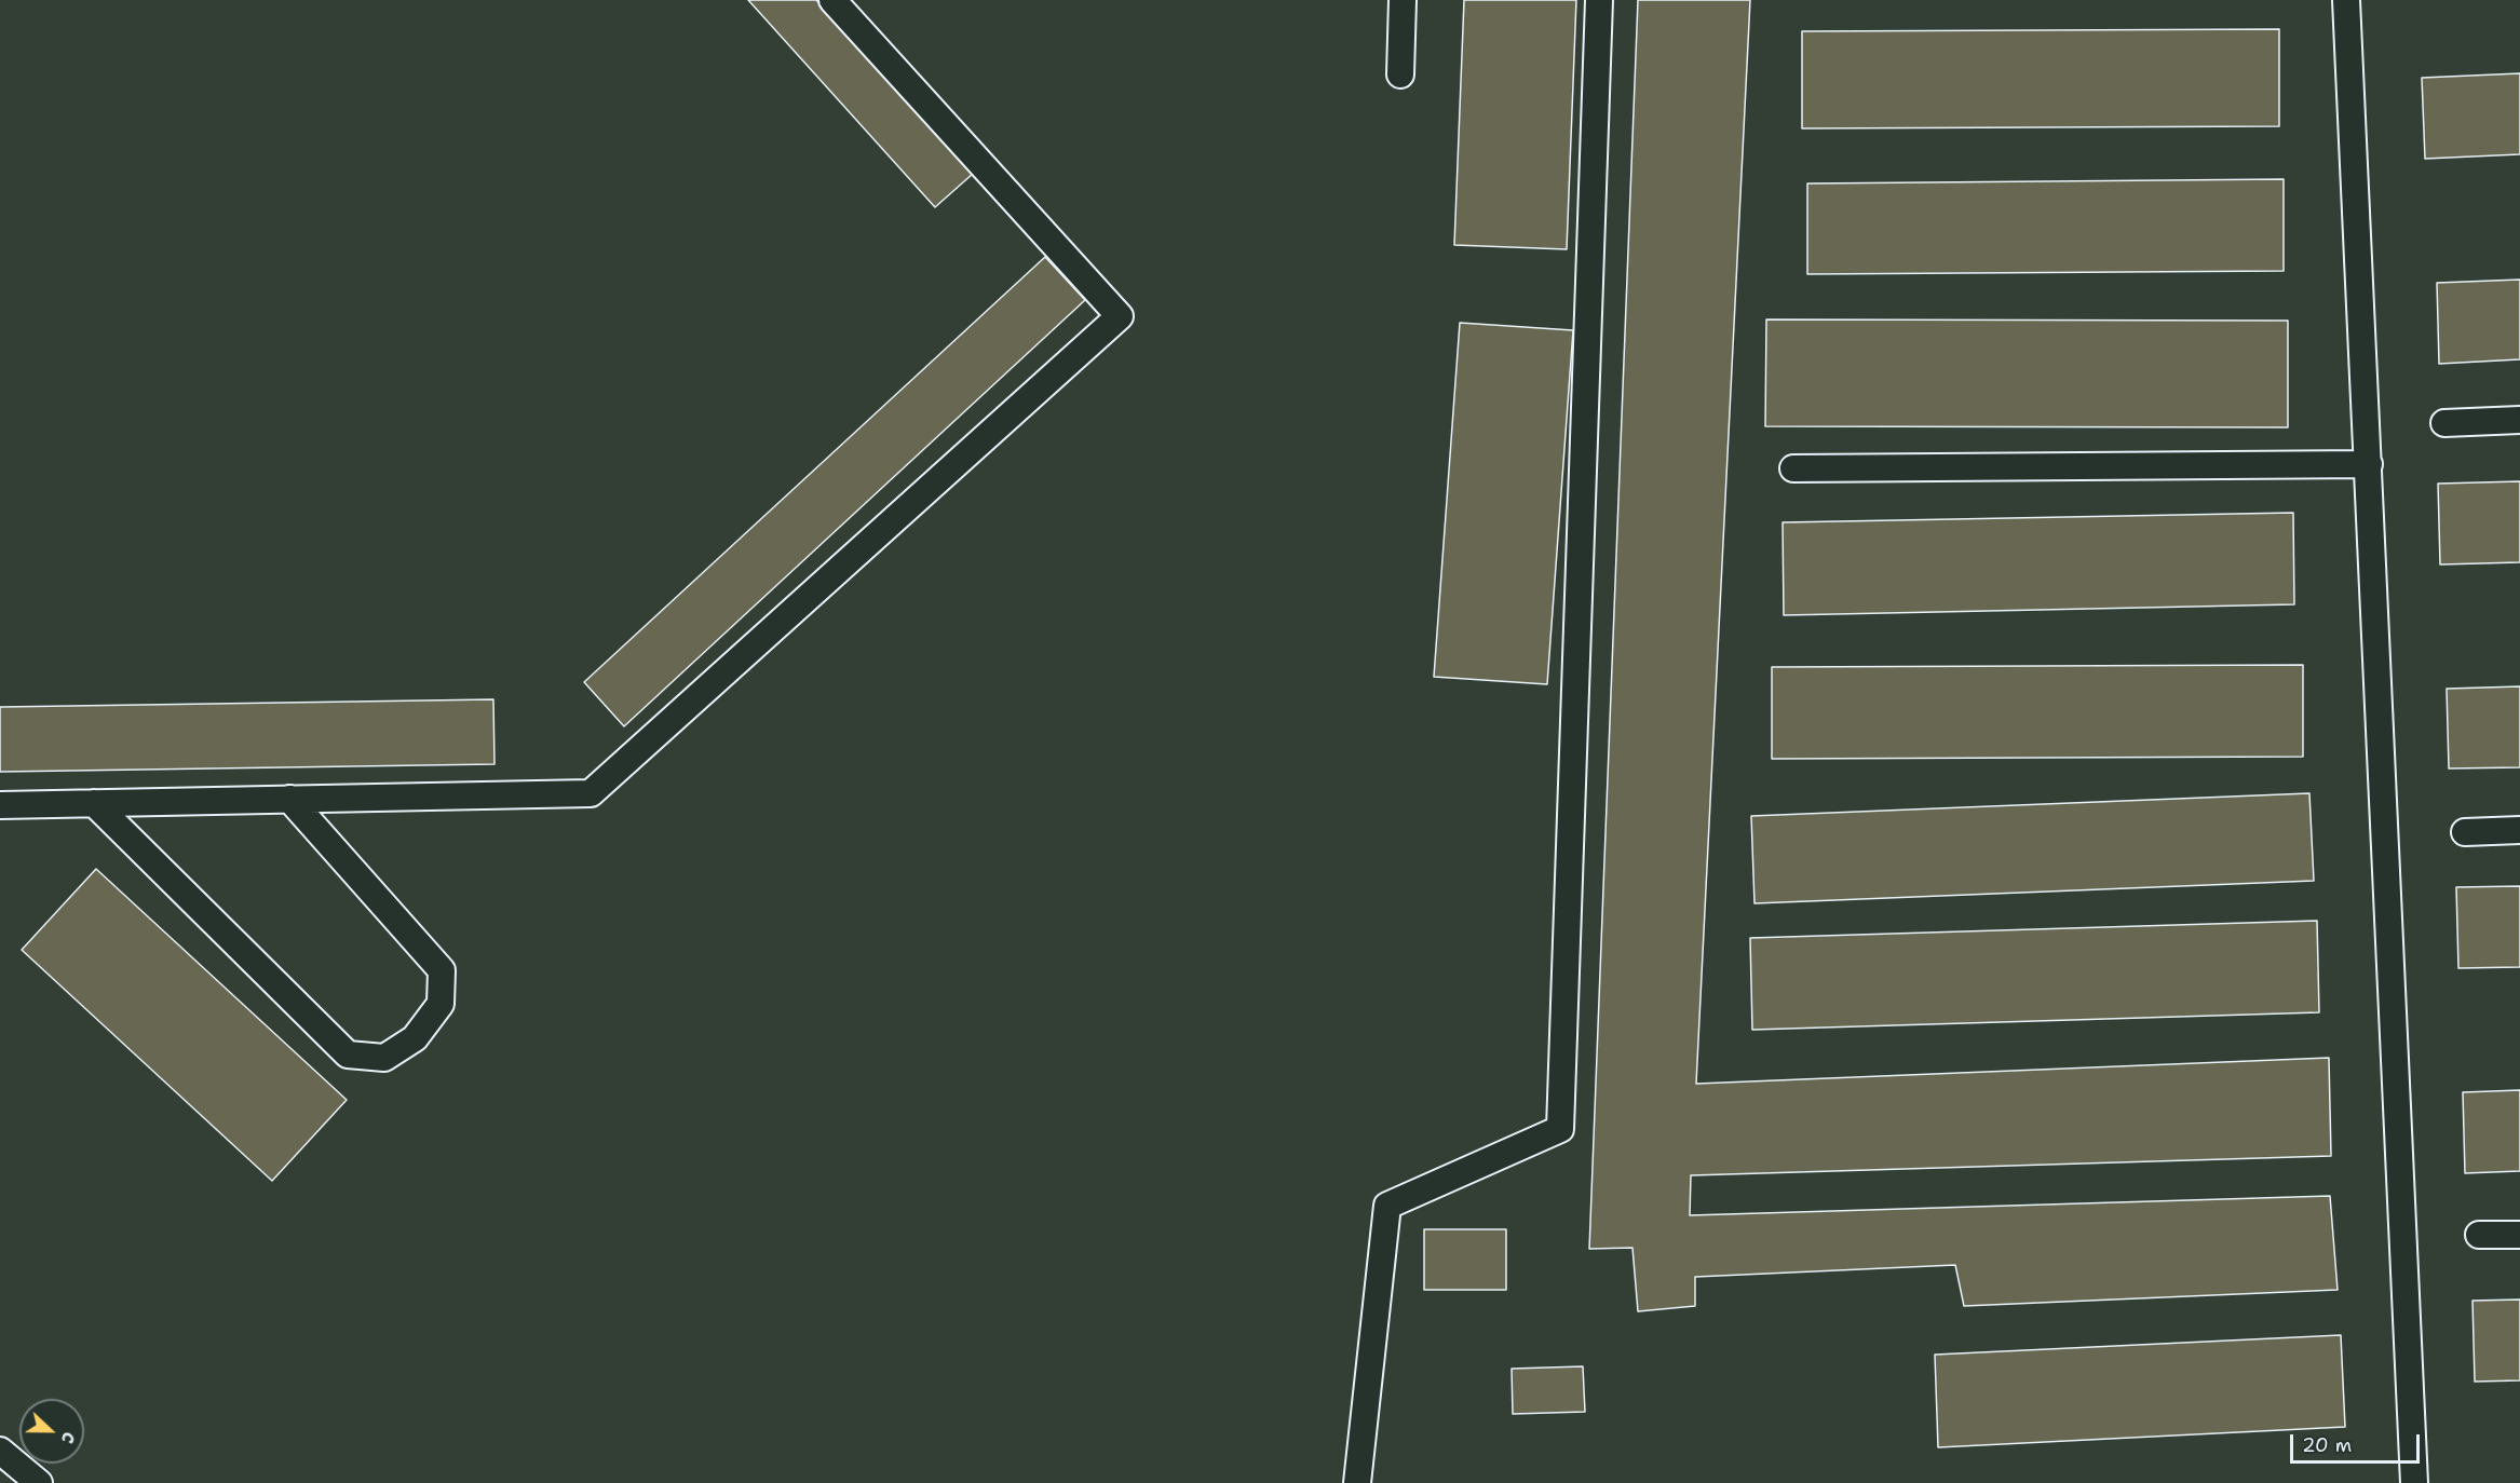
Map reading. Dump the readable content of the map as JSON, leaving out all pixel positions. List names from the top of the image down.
{
  "scale_bar": "20 m",
  "north": "right"
}
